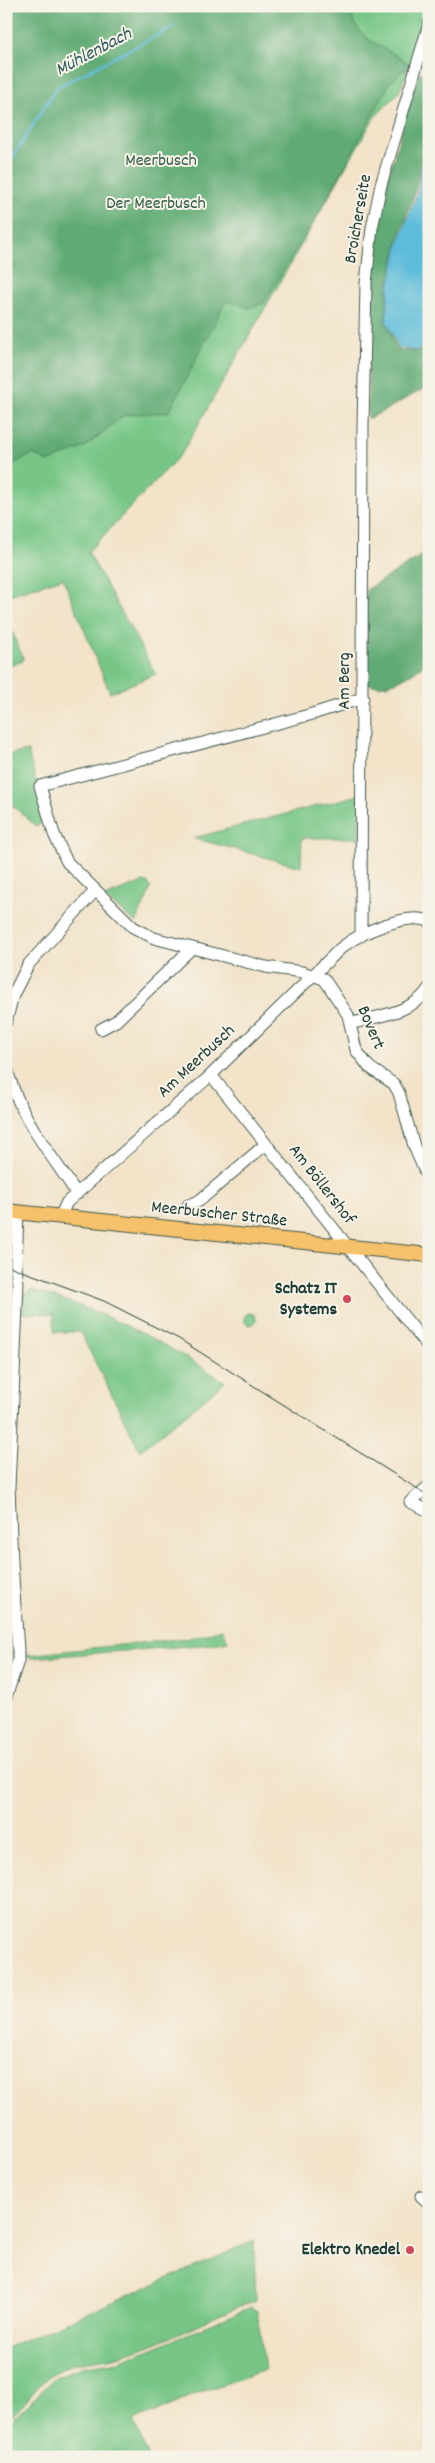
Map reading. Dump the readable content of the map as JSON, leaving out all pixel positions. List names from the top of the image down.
{
  "streets": {
    "main road": ["Meerbuscher Straße"],
    "street": [
      "Broicherseite",
      "Am Berg",
      "Bovert",
      "Am Meerbusch",
      "Am Böllershof"
    ]
  },
  "crossings": [
    ["Broicherseite", "Am Berg"],
    ["Am Berg", "Bovert"],
    ["Am Berg", "Am Meerbusch"],
    ["Bovert", "Am Meerbusch"],
    ["Am Meerbusch", "Am Böllershof"],
    ["Am Meerbusch", "Meerbuscher Straße"],
    ["Am Böllershof", "Meerbuscher Straße"]
  ],
  "water": ["Mühlenbach"],
  "parks": ["Meerbusch", "Der Meerbusch"],
  "places": ["Schatz IT Systems", "Elektro Knedel"]
}
